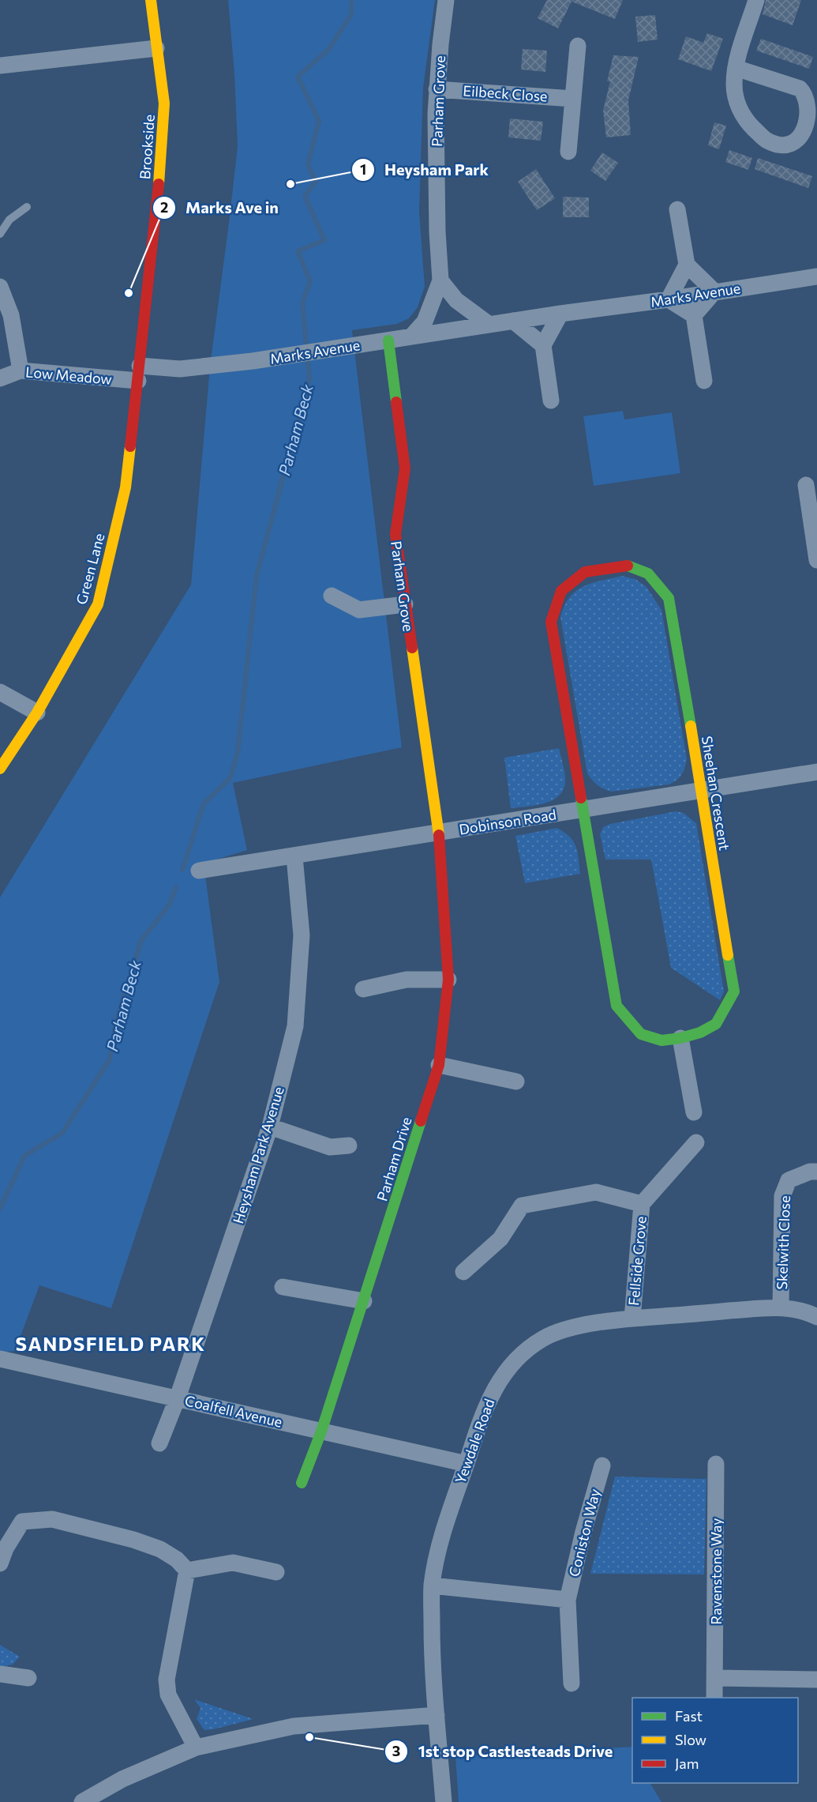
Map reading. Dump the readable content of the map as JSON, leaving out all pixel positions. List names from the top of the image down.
{
  "streets": {
    "street": [
      "Eilbeck Close",
      "Parham Grove",
      "Brookside",
      "Marks Avenue",
      "Low Meadow",
      "Green Lane",
      "Sheehan Crescent",
      "Dobinson Road",
      "Heysham Park Avenue",
      "Parham Drive",
      "Skelwith Close",
      "Fellside Grove",
      "Coalfell Avenue",
      "Yewdale Road",
      "Coniston Way",
      "Ravenstone Way"
    ]
  },
  "crossings": [
    ["Eilbeck Close", "Parham Grove"],
    ["Parham Grove", "Marks Avenue"],
    ["Parham Grove", "Dobinson Road"],
    ["Parham Grove", "Parham Drive"],
    ["Brookside", "Marks Avenue"],
    ["Brookside", "Low Meadow"],
    ["Brookside", "Green Lane"],
    ["Marks Avenue", "Low Meadow"],
    ["Marks Avenue", "Green Lane"],
    ["Low Meadow", "Green Lane"],
    ["Sheehan Crescent", "Dobinson Road"],
    ["Dobinson Road", "Heysham Park Avenue"],
    ["Dobinson Road", "Parham Drive"],
    ["Heysham Park Avenue", "Coalfell Avenue"],
    ["Parham Drive", "Coalfell Avenue"],
    ["Skelwith Close", "Yewdale Road"],
    ["Fellside Grove", "Yewdale Road"],
    ["Coalfell Avenue", "Yewdale Road"]
  ],
  "districts": ["SANDSFIELD PARK"],
  "water": ["Parham Beck"],
  "places": ["Heysham Park", "Marks Ave in", "1st stop Castlesteads Drive"],
  "legend": ["Fast", "Slow", "Jam"]
}
